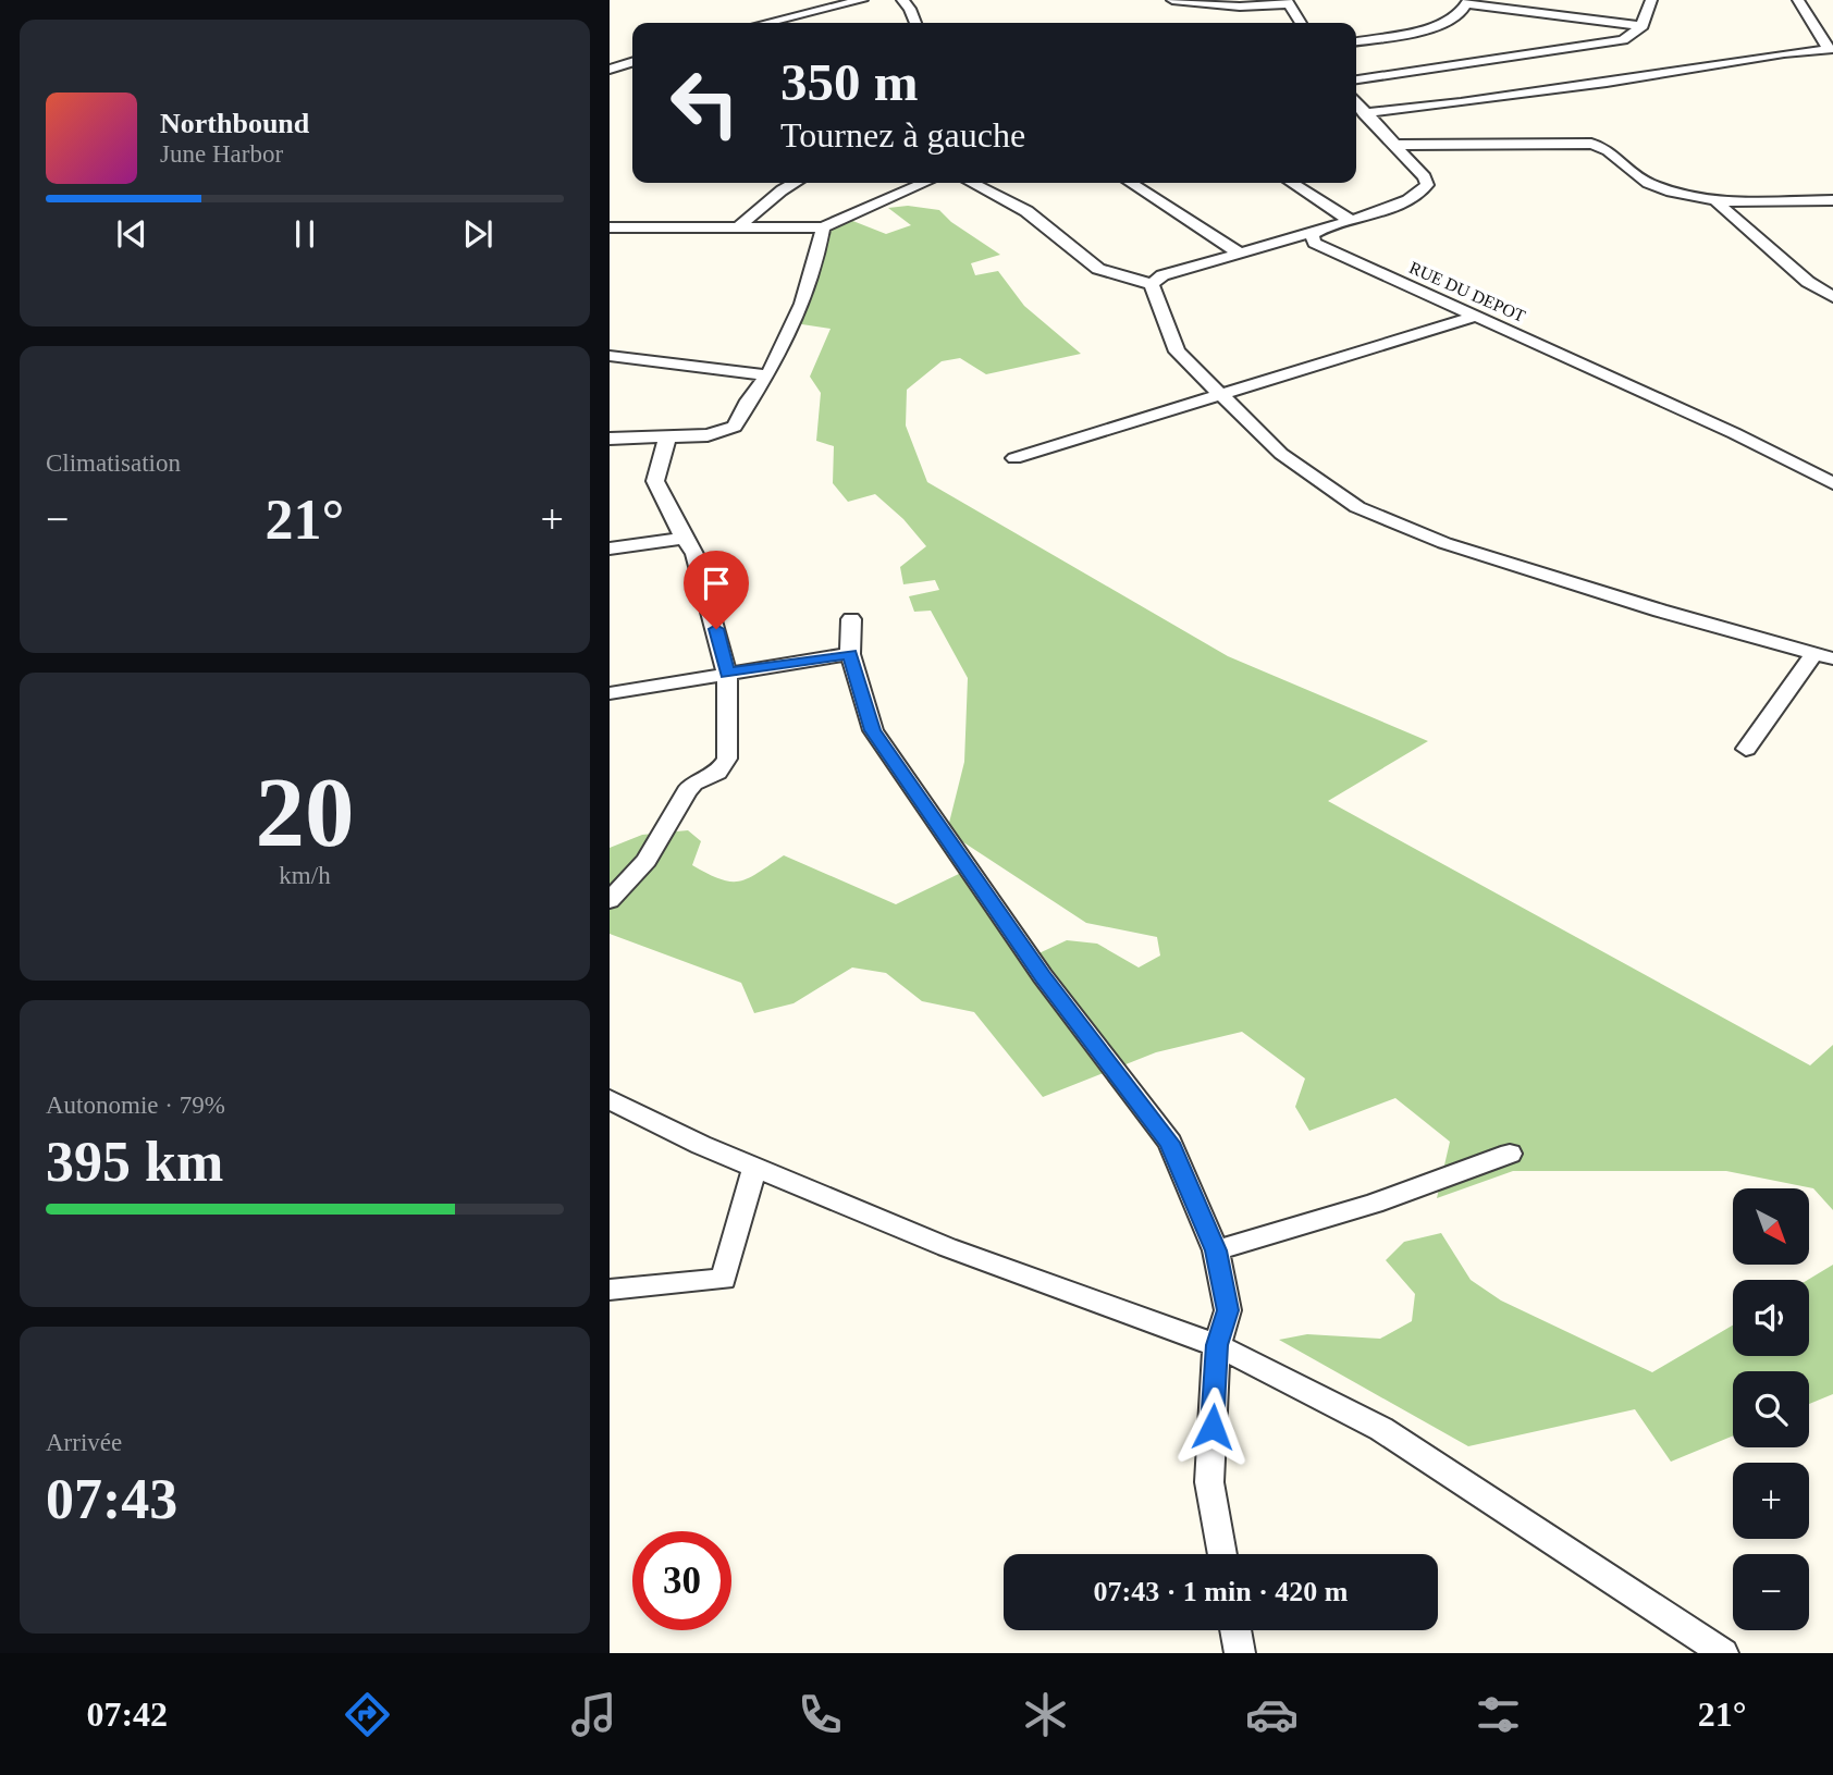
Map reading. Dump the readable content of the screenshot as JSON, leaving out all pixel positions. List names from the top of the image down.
{
  "streets": {
    "street": ["RUE DU DEPOT"]
  },
  "north": "bottom right",
  "page": {
    "turn": ["350 m", "Tournez à gauche"],
    "song": ["Northbound", "June Harbor"],
    "tile": [
      "Climatisation",
      ["20", "km/h"],
      ["Autonomie · 79%", "395 km"],
      ["Arrivée", "07:43"]
    ],
    "heat": ["−", "21°", "+"],
    "map_buttons": ["+", "−"],
    "limit": "30",
    "trip": "07:43 · 1 min · 420 m",
    "tabs": ["07:42", "21°"]
  }
}
